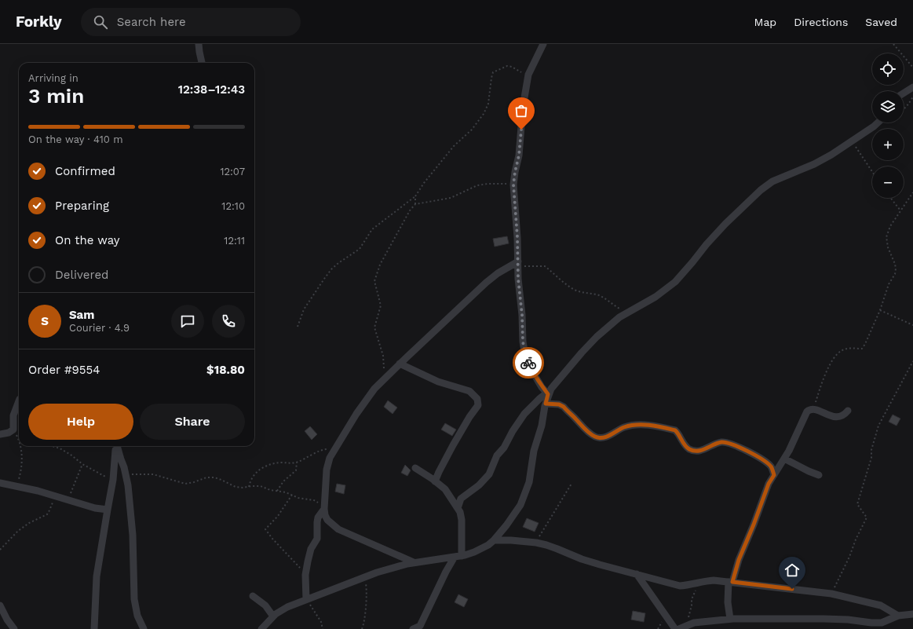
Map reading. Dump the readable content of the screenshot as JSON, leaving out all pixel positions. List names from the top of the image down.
{
  "page": {
    "header": "Forkly",
    "search": "Search here",
    "nav": ["Map", "Directions", "Saved"],
    "map_buttons": ["+", "−"],
    "heading": ["3 min", "Arriving in", "12:38–12:43"],
    "panel": [
      "Sam",
      "Courier · 4.9",
      "Order #9554",
      "$18.80"
    ],
    "bar": "On the way · 410 m",
    "list": [
      ["Confirmed", "12:07"],
      ["Preparing", "12:10"],
      ["On the way", "12:11"],
      "Delivered"
    ],
    "round": "S",
    "buttons": ["Help", "Share"]
  }
}
